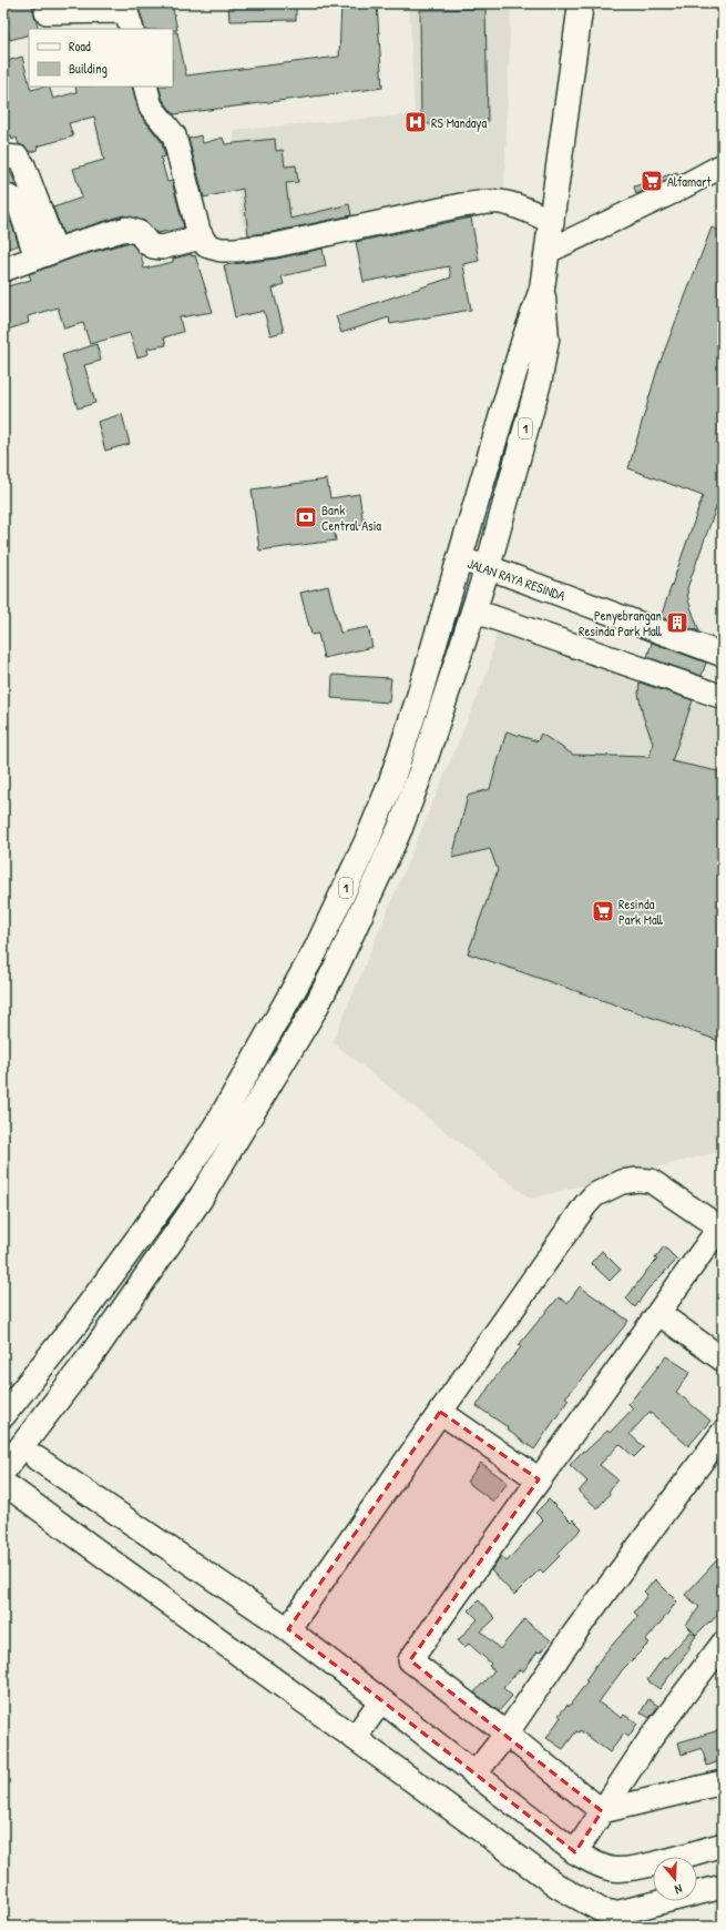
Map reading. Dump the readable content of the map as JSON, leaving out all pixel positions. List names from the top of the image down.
{
  "streets": {
    "main road": ["1"],
    "street": ["JALAN RAYA RESINDA"]
  },
  "crossings": [
    ["1", "JALAN RAYA RESINDA"]
  ],
  "places": {
    "hospital": ["RS Mandaya"],
    "supermarket": ["Alfamart", "Resinda Park Mall"],
    "bank": ["Bank Central Asia"],
    "building": ["Penyebrangan Resinda Park Mall"]
  },
  "legend": ["Road", "Building"],
  "north": "bottom"
}
